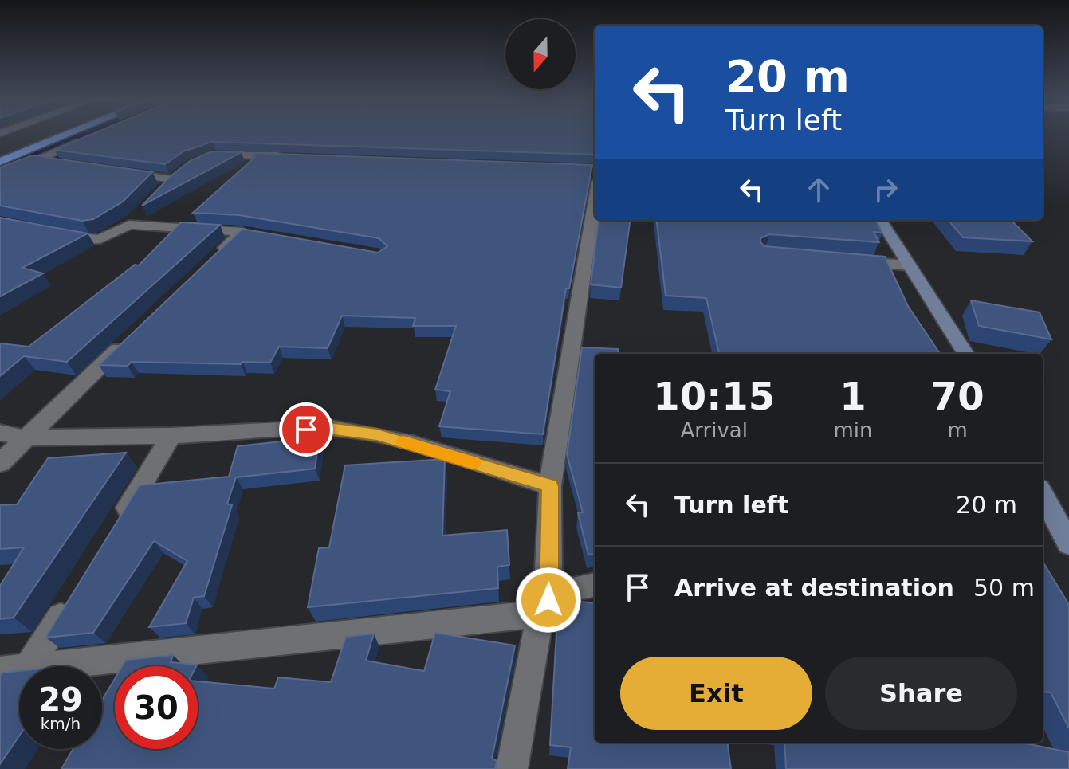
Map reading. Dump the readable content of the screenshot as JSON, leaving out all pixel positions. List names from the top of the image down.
{
  "north": "bottom",
  "page": {
    "turn": ["20 m", "Turn left"],
    "eta": [
      "10:15",
      "Arrival",
      "1",
      "min",
      "70",
      "m"
    ],
    "list": [
      {
        "name": "Turn left",
        "value": "20 m"
      },
      {
        "name": "Arrive at destination",
        "value": "50 m"
      }
    ],
    "buttons": ["Exit", "Share"],
    "speed": "29 km/h",
    "limit": "30"
  }
}
